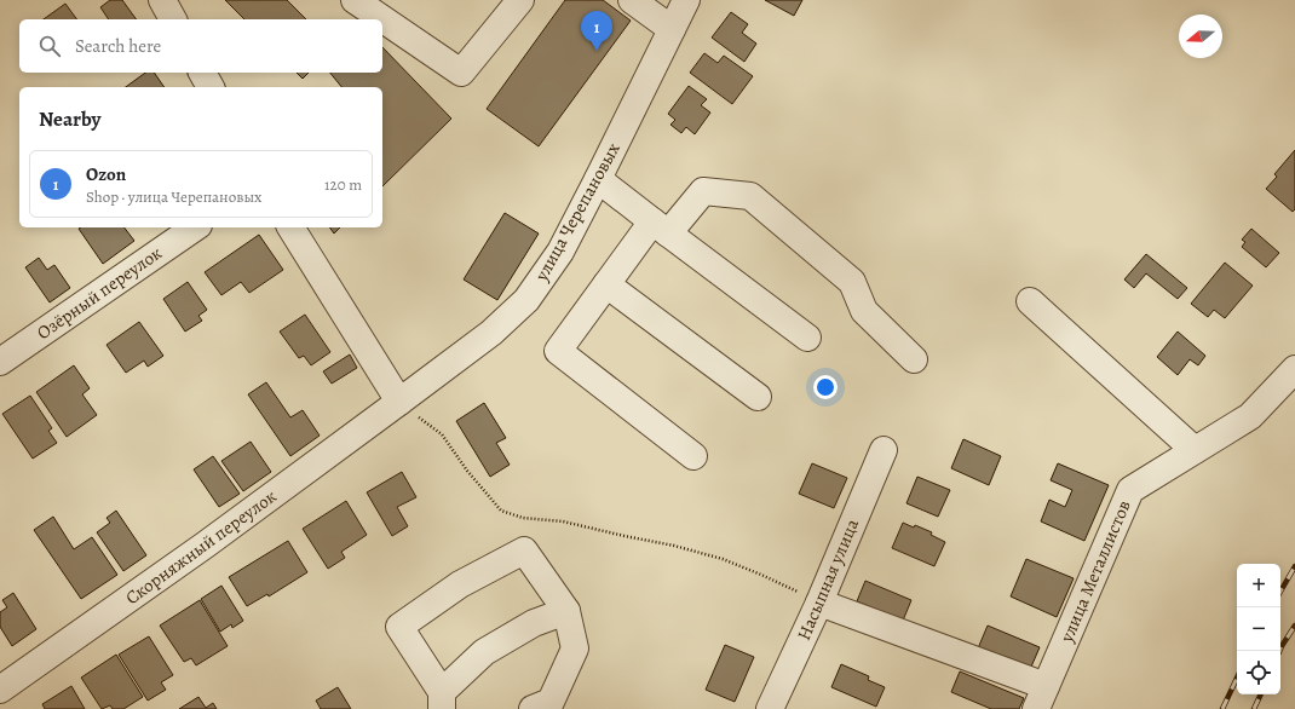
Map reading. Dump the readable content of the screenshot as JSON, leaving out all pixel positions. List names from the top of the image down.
{
  "streets": {
    "street": [
      "улица Черепановых",
      "Озёрный переулок",
      "Скорняжный переулок",
      "улица Металлистов",
      "Насыпная улица"
    ]
  },
  "crossings": [
    ["улица Черепановых", "Скорняжный переулок"]
  ],
  "north": "left",
  "page": {
    "pins": "1",
    "search": "Search here",
    "heading": "Nearby",
    "list": [
      {
        "mark": "1",
        "name": "Ozon",
        "note": "Shop · улица Черепановых",
        "value": "120 m"
      }
    ],
    "map_buttons": ["+", "−"]
  }
}
